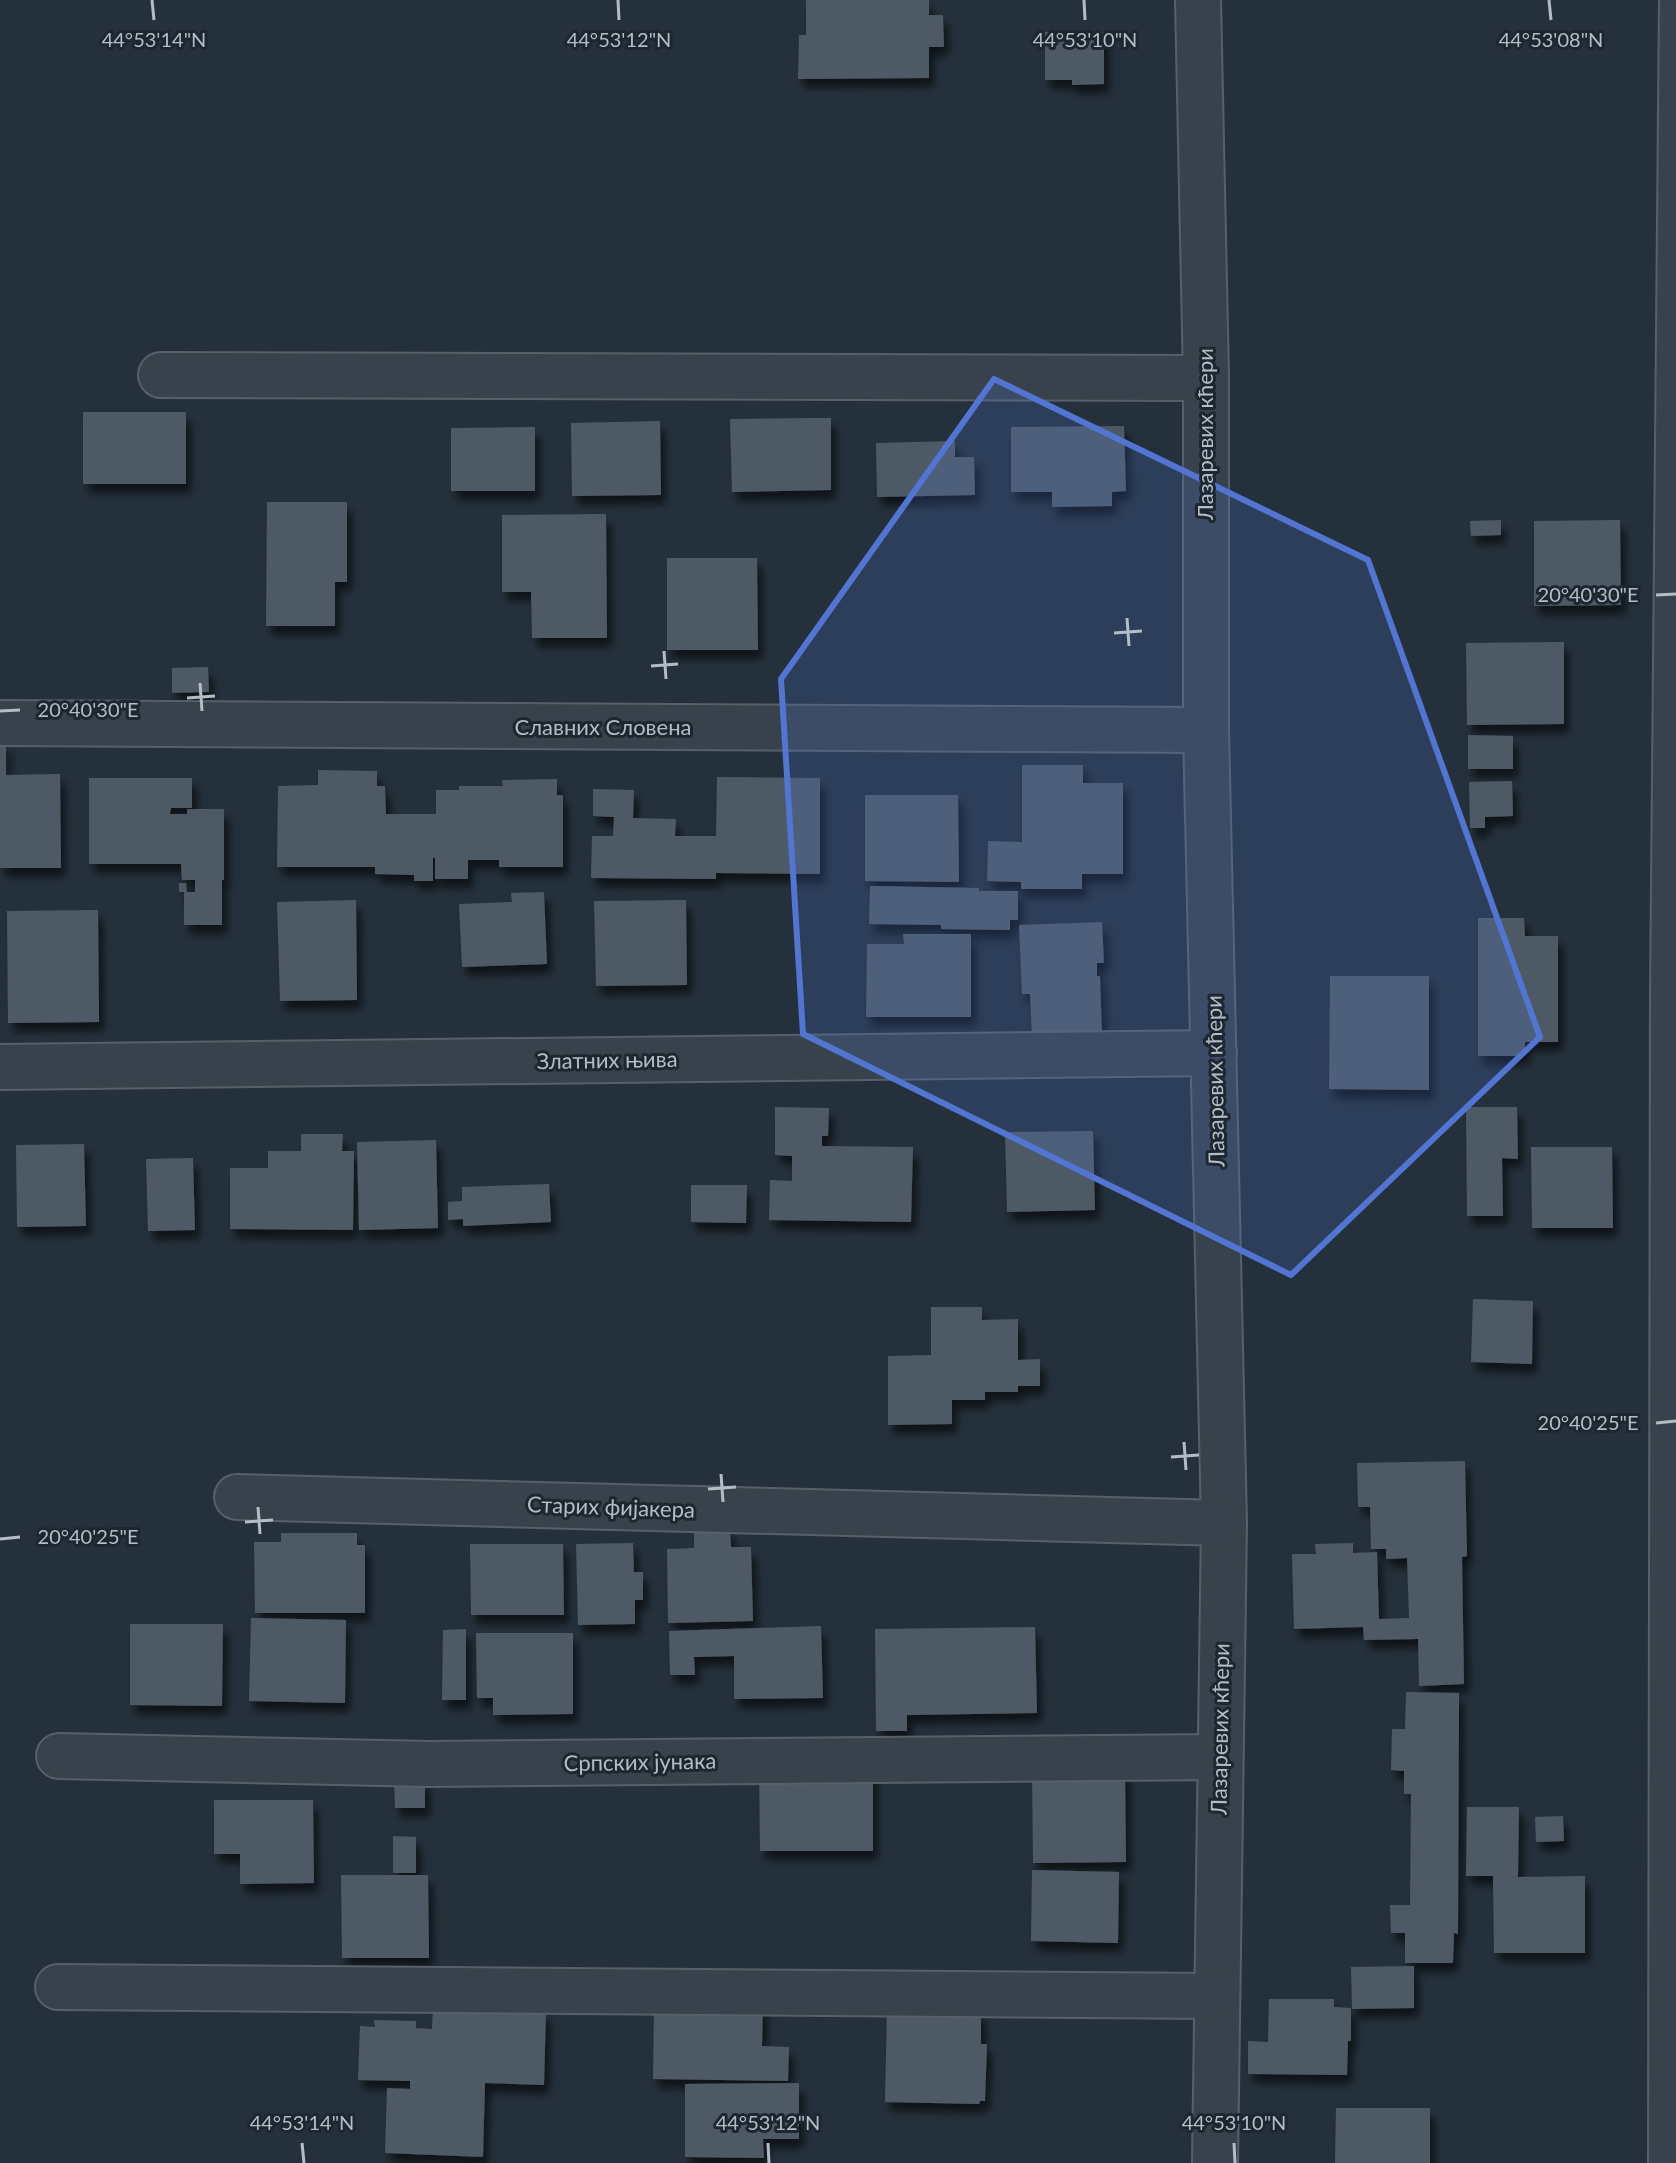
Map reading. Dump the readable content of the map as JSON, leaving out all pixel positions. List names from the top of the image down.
{
  "streets": {
    "street": [
      "Лазаревих кћери",
      "Славних Словена",
      "Златних њива",
      "Старих фијакера",
      "Српских јунака"
    ]
  },
  "crossings": [
    ["Лазаревих кћери", "Славних Словена"],
    ["Лазаревих кћери", "Златних њива"],
    ["Лазаревих кћери", "Старих фијакера"],
    ["Лазаревих кћери", "Српских јунака"]
  ],
  "coordinates": [
    "44°53'14\"N",
    "44°53'12\"N",
    "44°53'10\"N",
    "44°53'08\"N",
    "20°40'30\"E",
    "20°40'25\"E"
  ]
}
